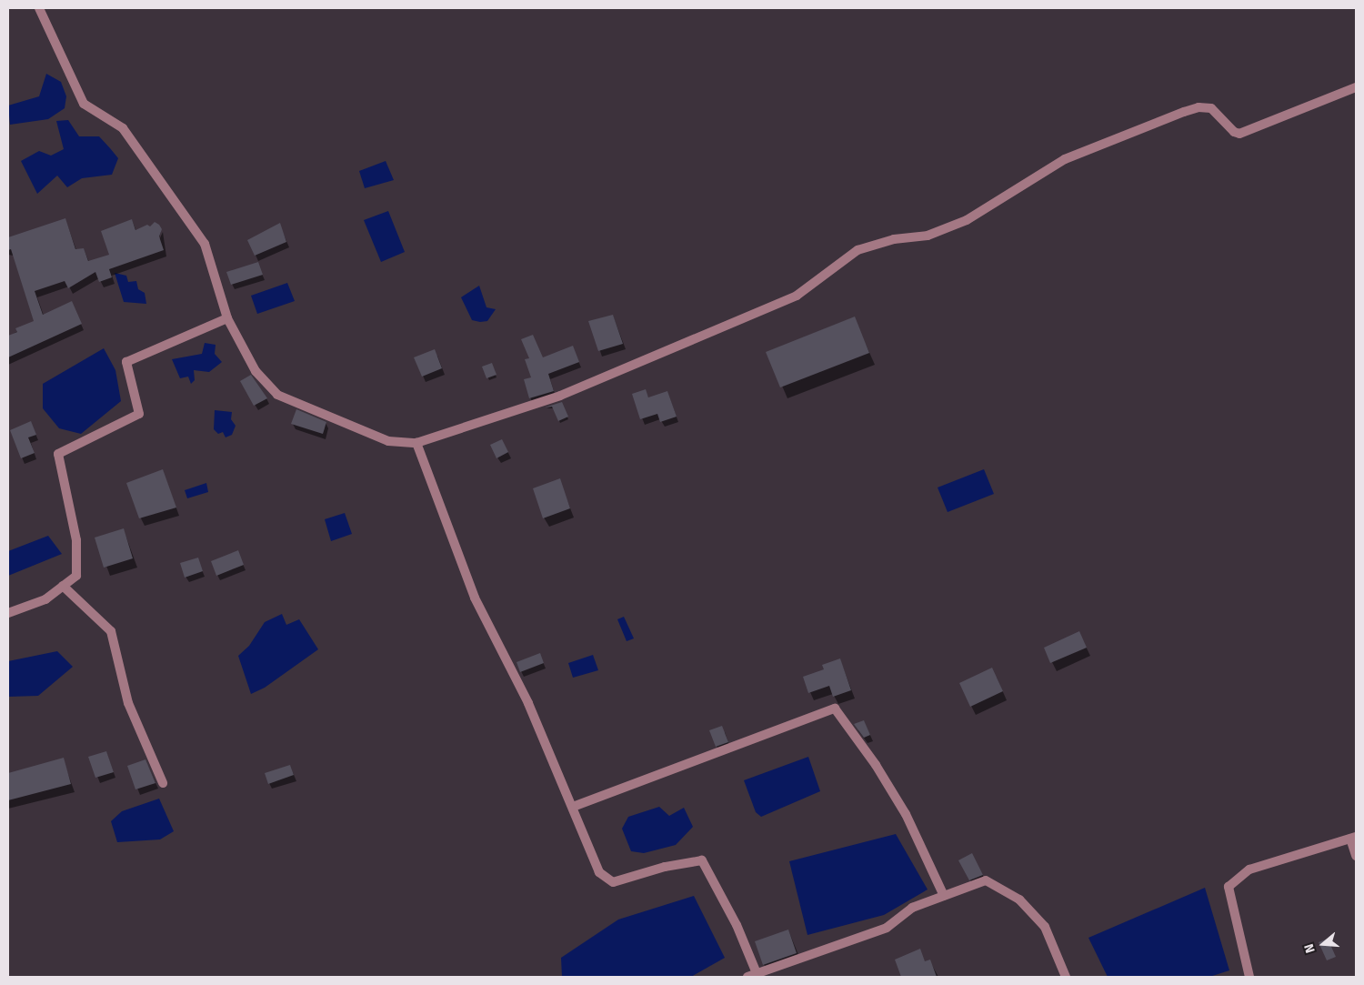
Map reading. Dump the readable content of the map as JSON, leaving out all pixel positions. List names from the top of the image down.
{
  "north": "left"
}
